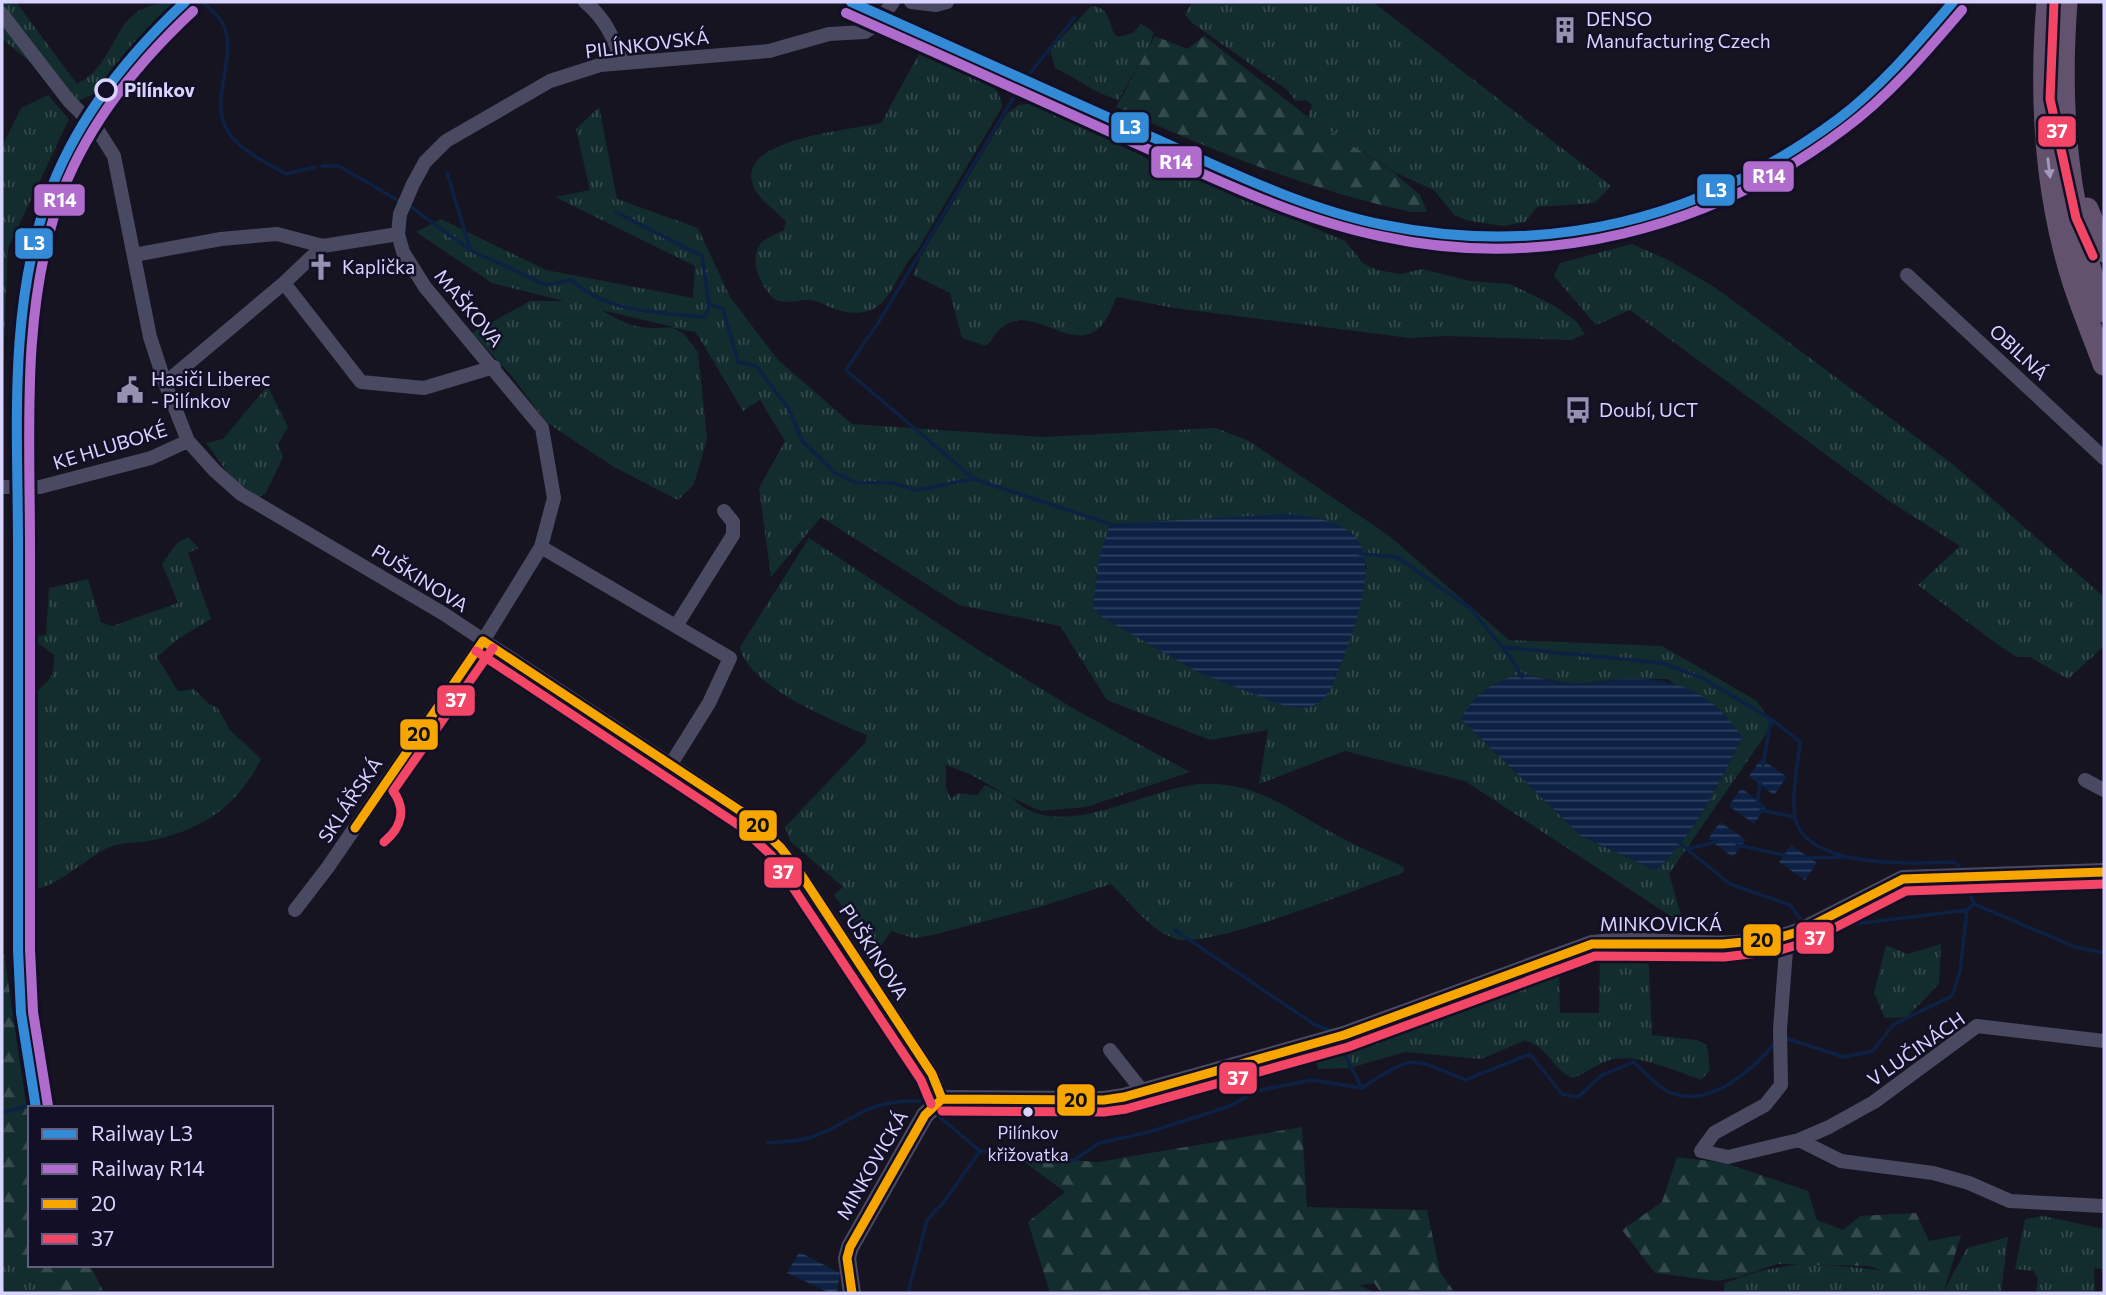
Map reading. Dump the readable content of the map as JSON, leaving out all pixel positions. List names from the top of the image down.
{
  "streets": {
    "street": [
      "PILÍNKOVSKÁ",
      "MAŠKOVA",
      "OBILNÁ",
      "KE HLUBOKÉ",
      "PUŠKINOVA",
      "SKLÁŘSKÁ",
      "MINKOVICKÁ",
      "V LUČINÁCH"
    ]
  },
  "crossings": [
    ["PILÍNKOVSKÁ", "MAŠKOVA"],
    ["MAŠKOVA", "PUŠKINOVA"],
    ["MAŠKOVA", "SKLÁŘSKÁ"],
    ["KE HLUBOKÉ", "PUŠKINOVA"],
    ["PUŠKINOVA", "SKLÁŘSKÁ"],
    ["PUŠKINOVA", "MINKOVICKÁ"],
    ["MINKOVICKÁ", "V LUČINÁCH"]
  ],
  "places": {
    "building": ["DENSO Manufacturing Czech"],
    "other": ["Pilínkov", "Pilínkov křižovatka"],
    "church": ["Kaplička"],
    "public building": ["Hasiči Liberec - Pilínkov"],
    "bus stop": ["Doubí, UCT"]
  },
  "lines": [
    "rail line L3",
    "transit line 37",
    "rail line R14",
    "transit line 20"
  ],
  "legend": [
    "Railway L3",
    "Railway R14",
    "20",
    "37"
  ]
}
